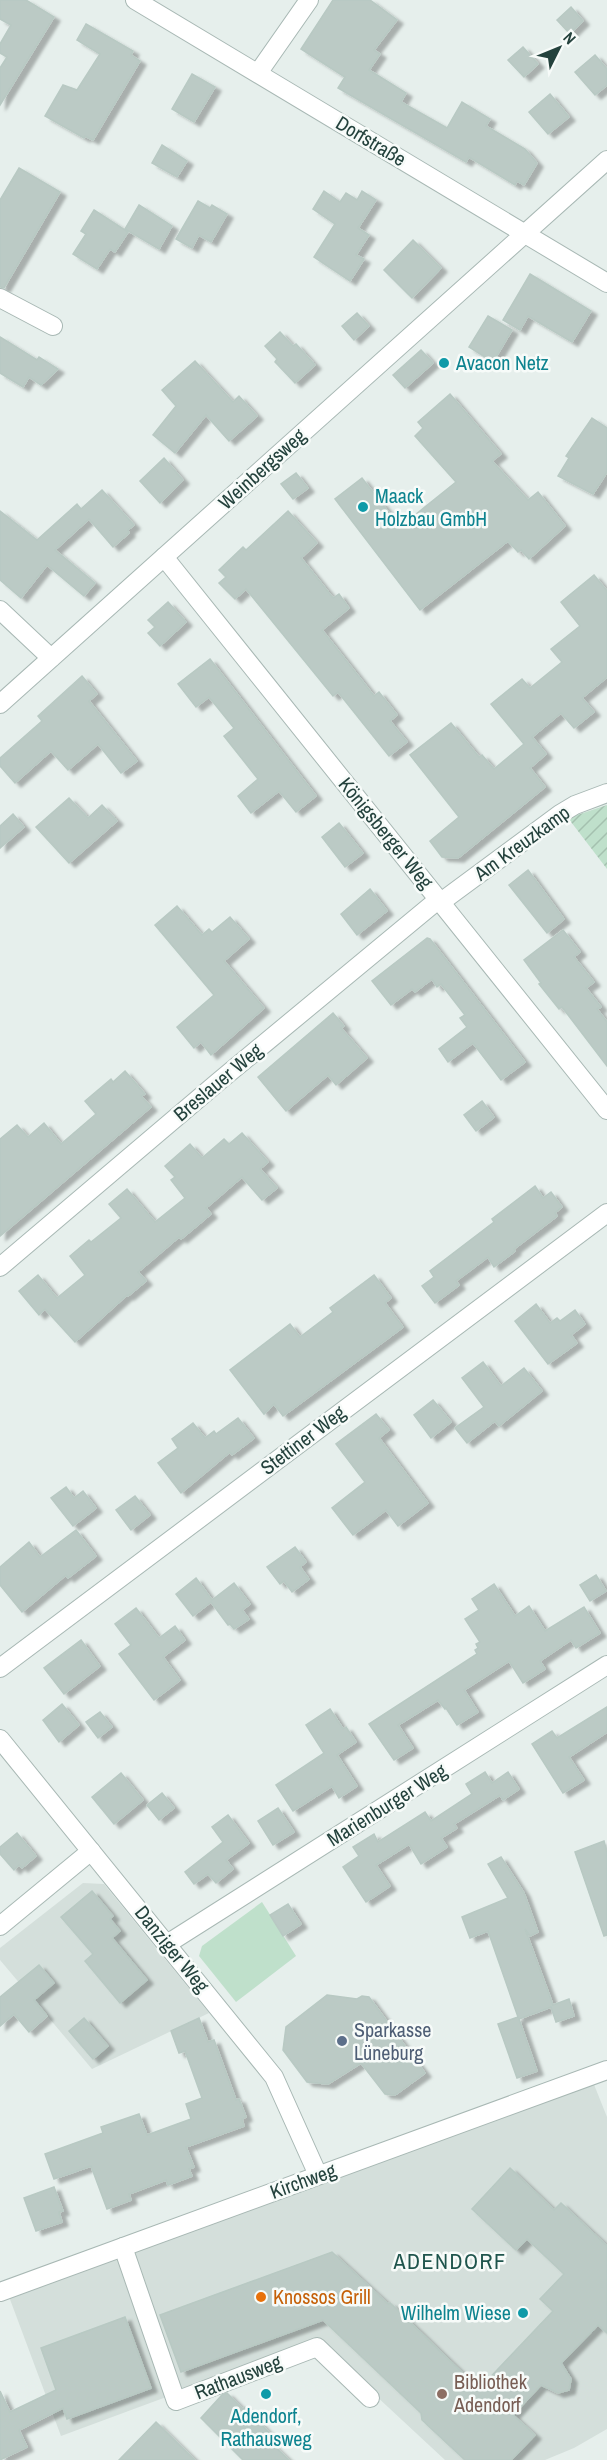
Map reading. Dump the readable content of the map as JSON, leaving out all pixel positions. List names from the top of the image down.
{
  "streets": {
    "street": [
      "Dorfstraße",
      "Weinbergsweg",
      "Königsberger Weg",
      "Am Kreuzkamp",
      "Breslauer Weg",
      "Stettiner Weg",
      "Marienburger Weg",
      "Danziger Weg",
      "Kirchweg",
      "Rathausweg"
    ]
  },
  "crossings": [
    ["Dorfstraße", "Weinbergsweg"],
    ["Weinbergsweg", "Königsberger Weg"],
    ["Königsberger Weg", "Am Kreuzkamp"],
    ["Königsberger Weg", "Breslauer Weg"],
    ["Am Kreuzkamp", "Breslauer Weg"],
    ["Marienburger Weg", "Danziger Weg"],
    ["Danziger Weg", "Kirchweg"],
    ["Kirchweg", "Rathausweg"]
  ],
  "districts": ["ADENDORF"],
  "places": [
    "Avacon Netz",
    "Maack Holzbau GmbH",
    "Sparkasse Lüneburg",
    "Knossos Grill",
    "Wilhelm Wiese",
    "Adendorf, Rathausweg",
    "Bibliothek Adendorf"
  ],
  "north": "top right"
}
